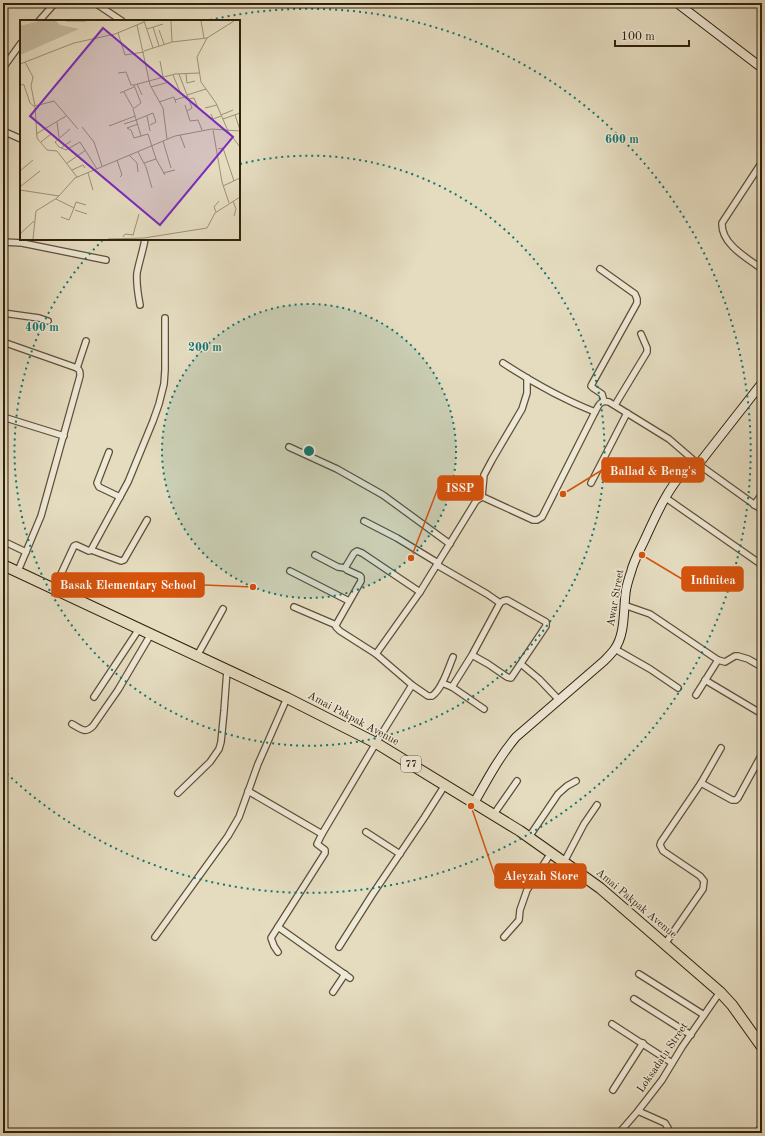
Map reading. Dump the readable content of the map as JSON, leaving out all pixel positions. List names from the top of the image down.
{
  "streets": {
    "highway": ["Amai Pakpak Avenue", "77"],
    "street": ["Awar Street", "Loksadatu Street"]
  },
  "crossings": [
    ["Awar Street", "Amai Pakpak Avenue"],
    ["Amai Pakpak Avenue", "Loksadatu Street"]
  ],
  "places": [
    "Ballad & Beng's",
    "Infinitea",
    "ISSP",
    "Basak Elementary School",
    "Aleyzah Store"
  ],
  "scale_bar": "100 m",
  "rings": ["600 m", "400 m", "200 m"]
}
